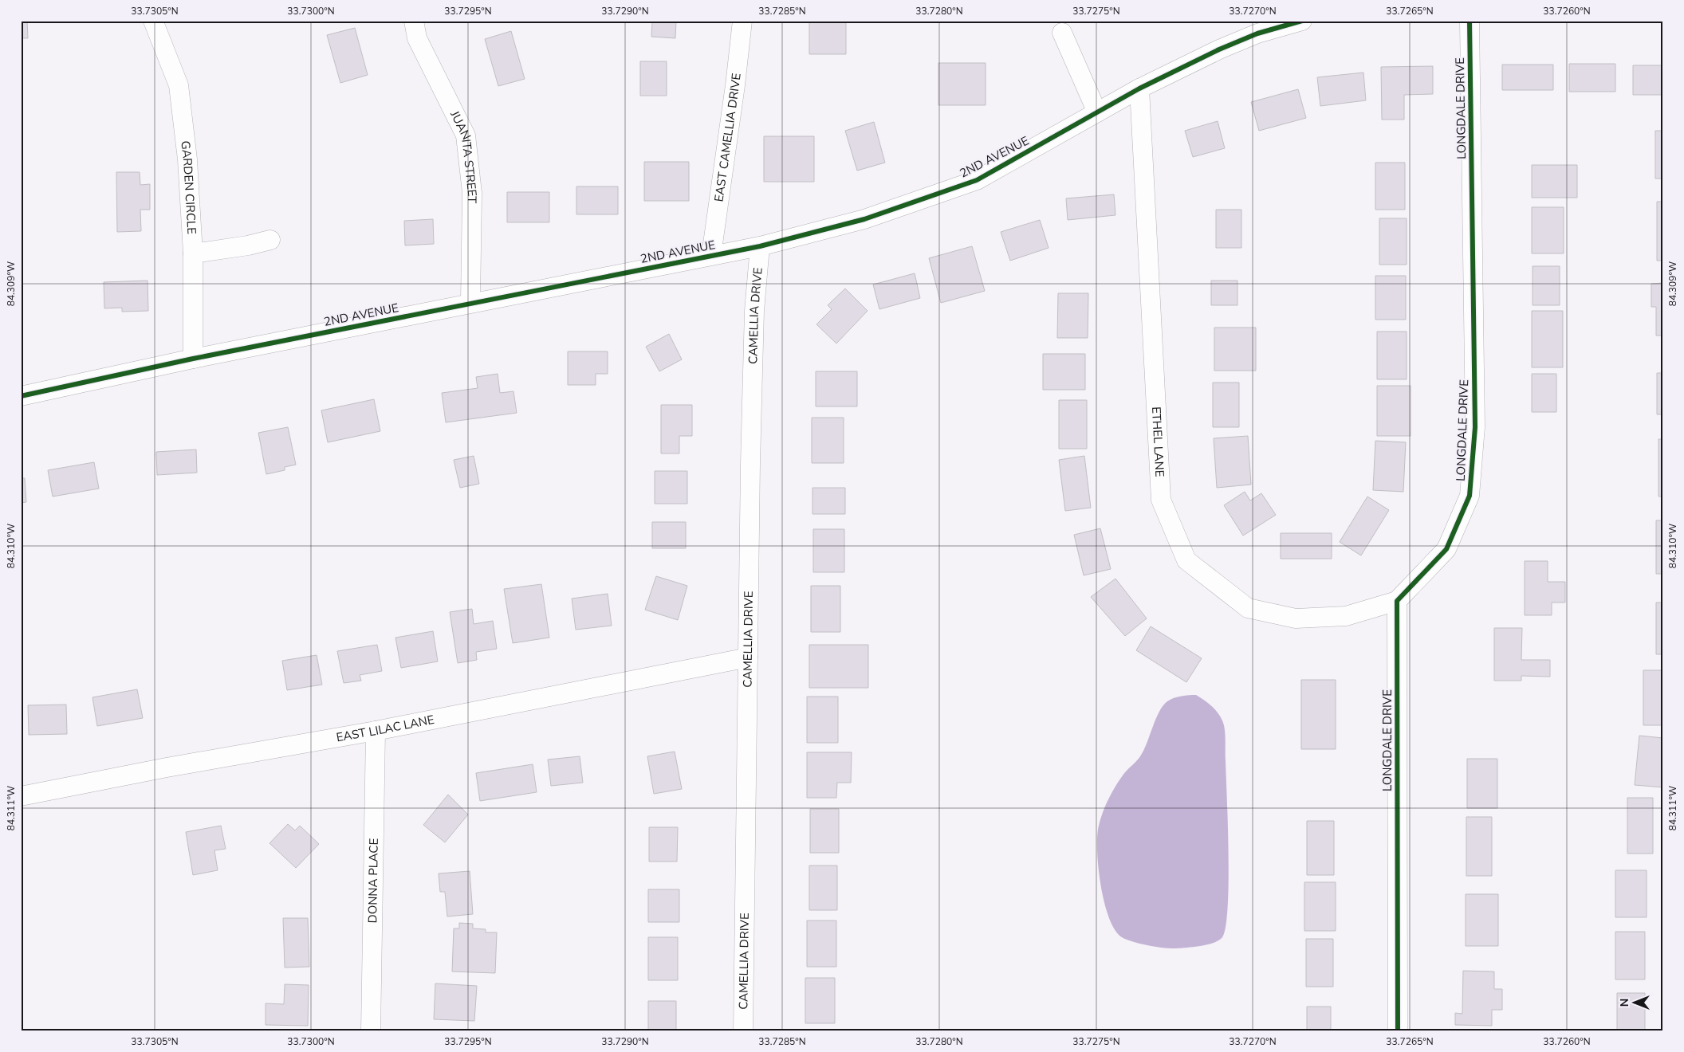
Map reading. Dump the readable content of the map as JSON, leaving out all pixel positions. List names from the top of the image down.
{
  "streets": {
    "street": [
      "LONGDALE DRIVE",
      "EAST CAMELLIA DRIVE",
      "2ND AVENUE",
      "JUANITA STREET",
      "GARDEN CIRCLE",
      "CAMELLIA DRIVE",
      "ETHEL LANE",
      "EAST LILAC LANE",
      "DONNA PLACE"
    ]
  },
  "crossings": [
    ["LONGDALE DRIVE", "ETHEL LANE"],
    ["EAST CAMELLIA DRIVE", "2ND AVENUE"],
    ["2ND AVENUE", "JUANITA STREET"],
    ["2ND AVENUE", "GARDEN CIRCLE"],
    ["2ND AVENUE", "CAMELLIA DRIVE"],
    ["2ND AVENUE", "ETHEL LANE"],
    ["CAMELLIA DRIVE", "EAST LILAC LANE"],
    ["EAST LILAC LANE", "DONNA PLACE"]
  ],
  "north": "left",
  "coordinates": [
    "33.7305°N",
    "33.7300°N",
    "33.7295°N",
    "33.7290°N",
    "33.7285°N",
    "33.7280°N",
    "33.7275°N",
    "33.7270°N",
    "33.7265°N",
    "33.7260°N",
    "84.309°W",
    "84.310°W",
    "84.311°W"
  ]
}
